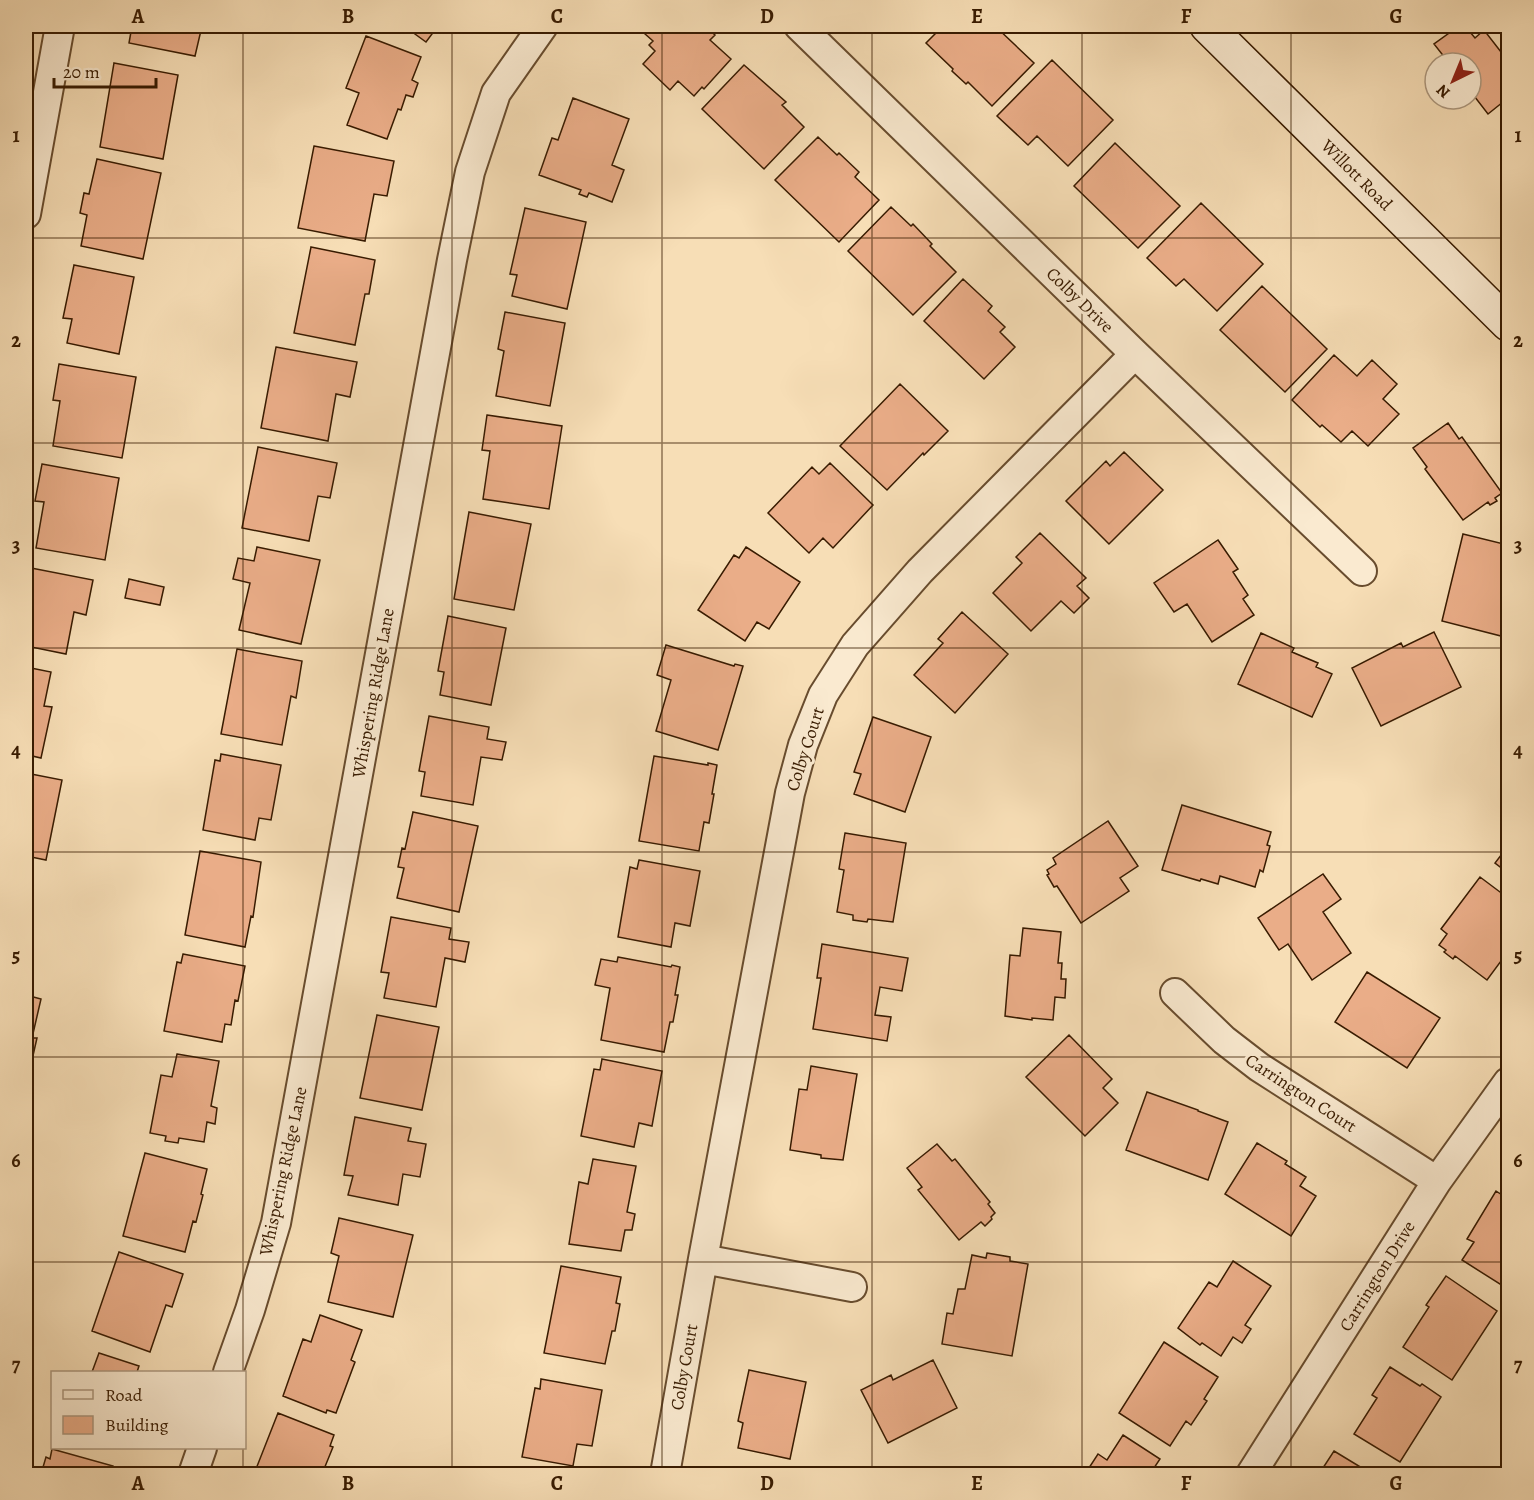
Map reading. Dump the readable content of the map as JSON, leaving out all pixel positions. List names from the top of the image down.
{
  "streets": {
    "main road": ["Willott Road"],
    "street": [
      "Colby Drive",
      "Whispering Ridge Lane",
      "Colby Court",
      "Carrington Court",
      "Carrington Drive"
    ]
  },
  "crossings": [
    ["Colby Drive", "Colby Court"],
    ["Carrington Court", "Carrington Drive"]
  ],
  "legend": ["Road", "Building"],
  "scale_bar": "20 m",
  "north": "bottom left",
  "grid": {
    "columns": [
      "A",
      "B",
      "C",
      "D",
      "E",
      "F",
      "G"
    ],
    "rows": [
      "1",
      "2",
      "3",
      "4",
      "5",
      "6",
      "7"
    ]
  }
}
